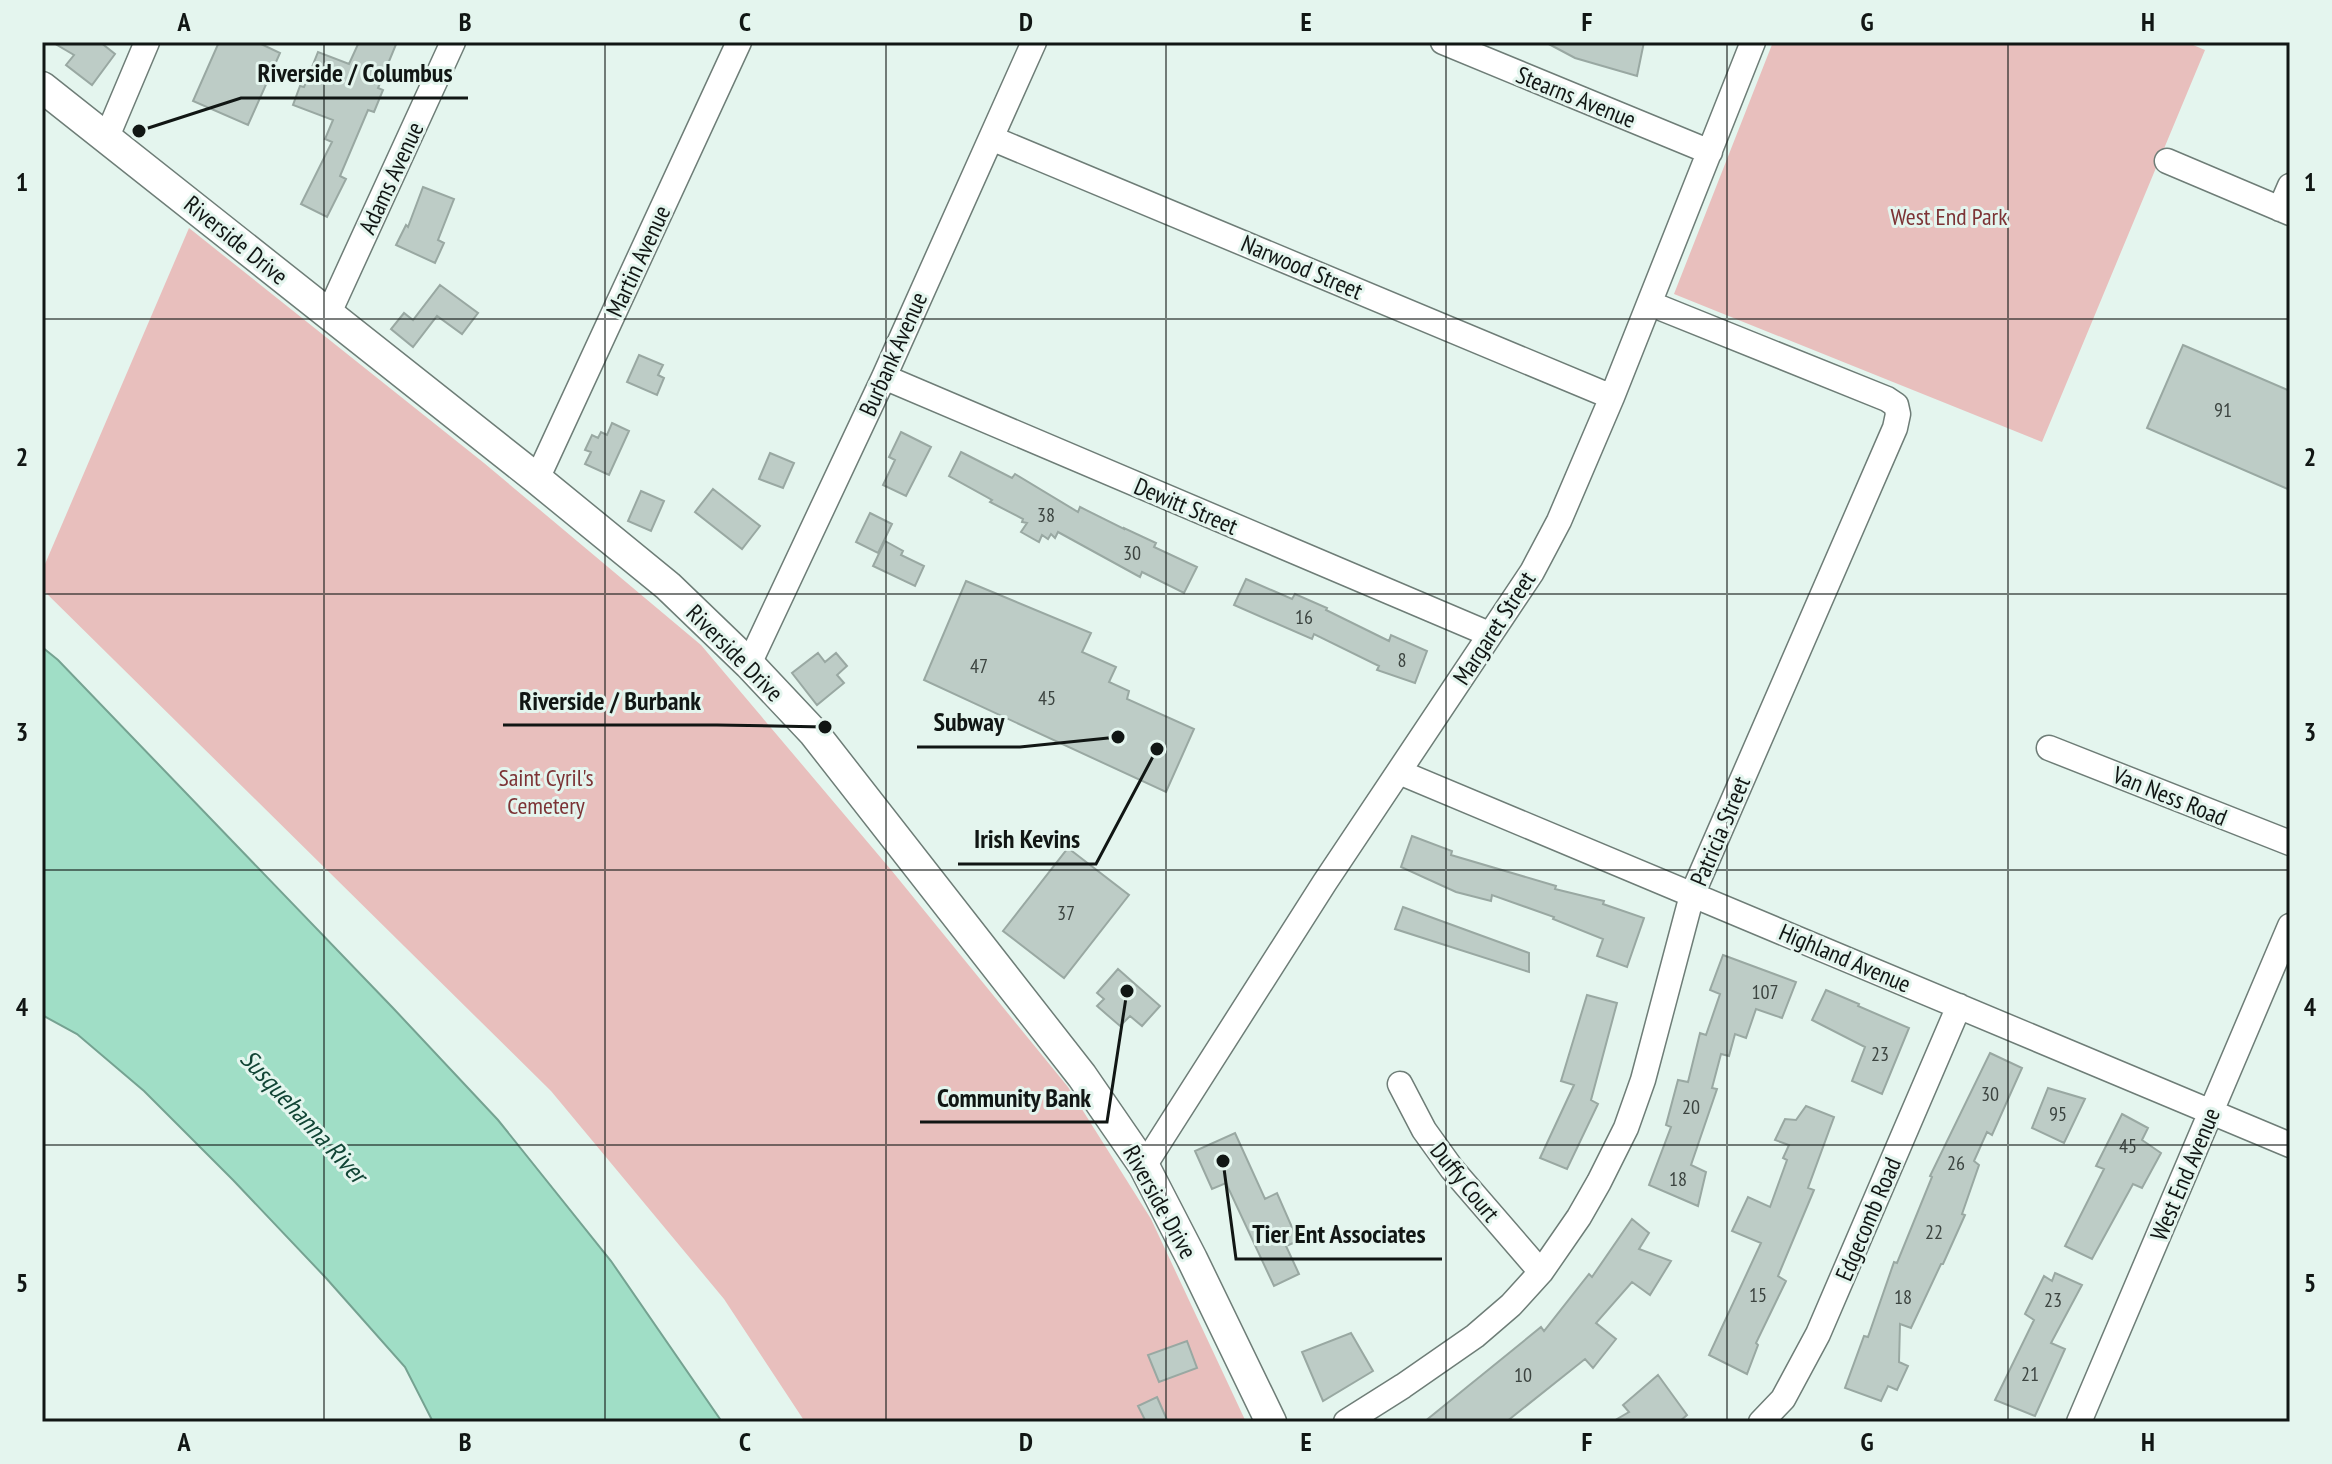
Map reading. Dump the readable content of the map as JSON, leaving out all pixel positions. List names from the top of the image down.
{
  "streets": {
    "main road": ["Riverside Drive"],
    "street": [
      "Stearns Avenue",
      "Adams Avenue",
      "Martin Avenue",
      "Narwood Street",
      "Burbank Avenue",
      "Dewitt Street",
      "Margaret Street",
      "Van Ness Road",
      "Patricia Street",
      "Highland Avenue",
      "West End Avenue",
      "Duffy Court",
      "Edgecomb Road"
    ]
  },
  "crossings": [
    ["Stearns Avenue", "Margaret Street"],
    ["Adams Avenue", "Riverside Drive"],
    ["Riverside Drive", "Martin Avenue"],
    ["Riverside Drive", "Burbank Avenue"],
    ["Riverside Drive", "Margaret Street"],
    ["Narwood Street", "Burbank Avenue"],
    ["Narwood Street", "Margaret Street"],
    ["Burbank Avenue", "Dewitt Street"],
    ["Dewitt Street", "Margaret Street"],
    ["Margaret Street", "Patricia Street"],
    ["Margaret Street", "Highland Avenue"],
    ["Patricia Street", "Highland Avenue"],
    ["Patricia Street", "Duffy Court"],
    ["Highland Avenue", "West End Avenue"],
    ["Highland Avenue", "Edgecomb Road"]
  ],
  "water": ["Susquehanna River"],
  "parks": ["West End Park", "Saint Cyril's Cemetery"],
  "places": [
    "Riverside / Columbus",
    "Riverside / Burbank",
    "Subway",
    "Irish Kevins",
    "Community Bank",
    "Tier Ent Associates"
  ],
  "house_numbers": [
    "91",
    "38",
    "30",
    "16",
    "8",
    "47",
    "45",
    "37",
    "107",
    "23",
    "30",
    "20",
    "95",
    "45",
    "26",
    "18",
    "22",
    "15",
    "18",
    "23",
    "21",
    "10"
  ],
  "grid": {
    "columns": [
      "A",
      "B",
      "C",
      "D",
      "E",
      "F",
      "G",
      "H"
    ],
    "rows": [
      "1",
      "2",
      "3",
      "4",
      "5"
    ]
  }
}
